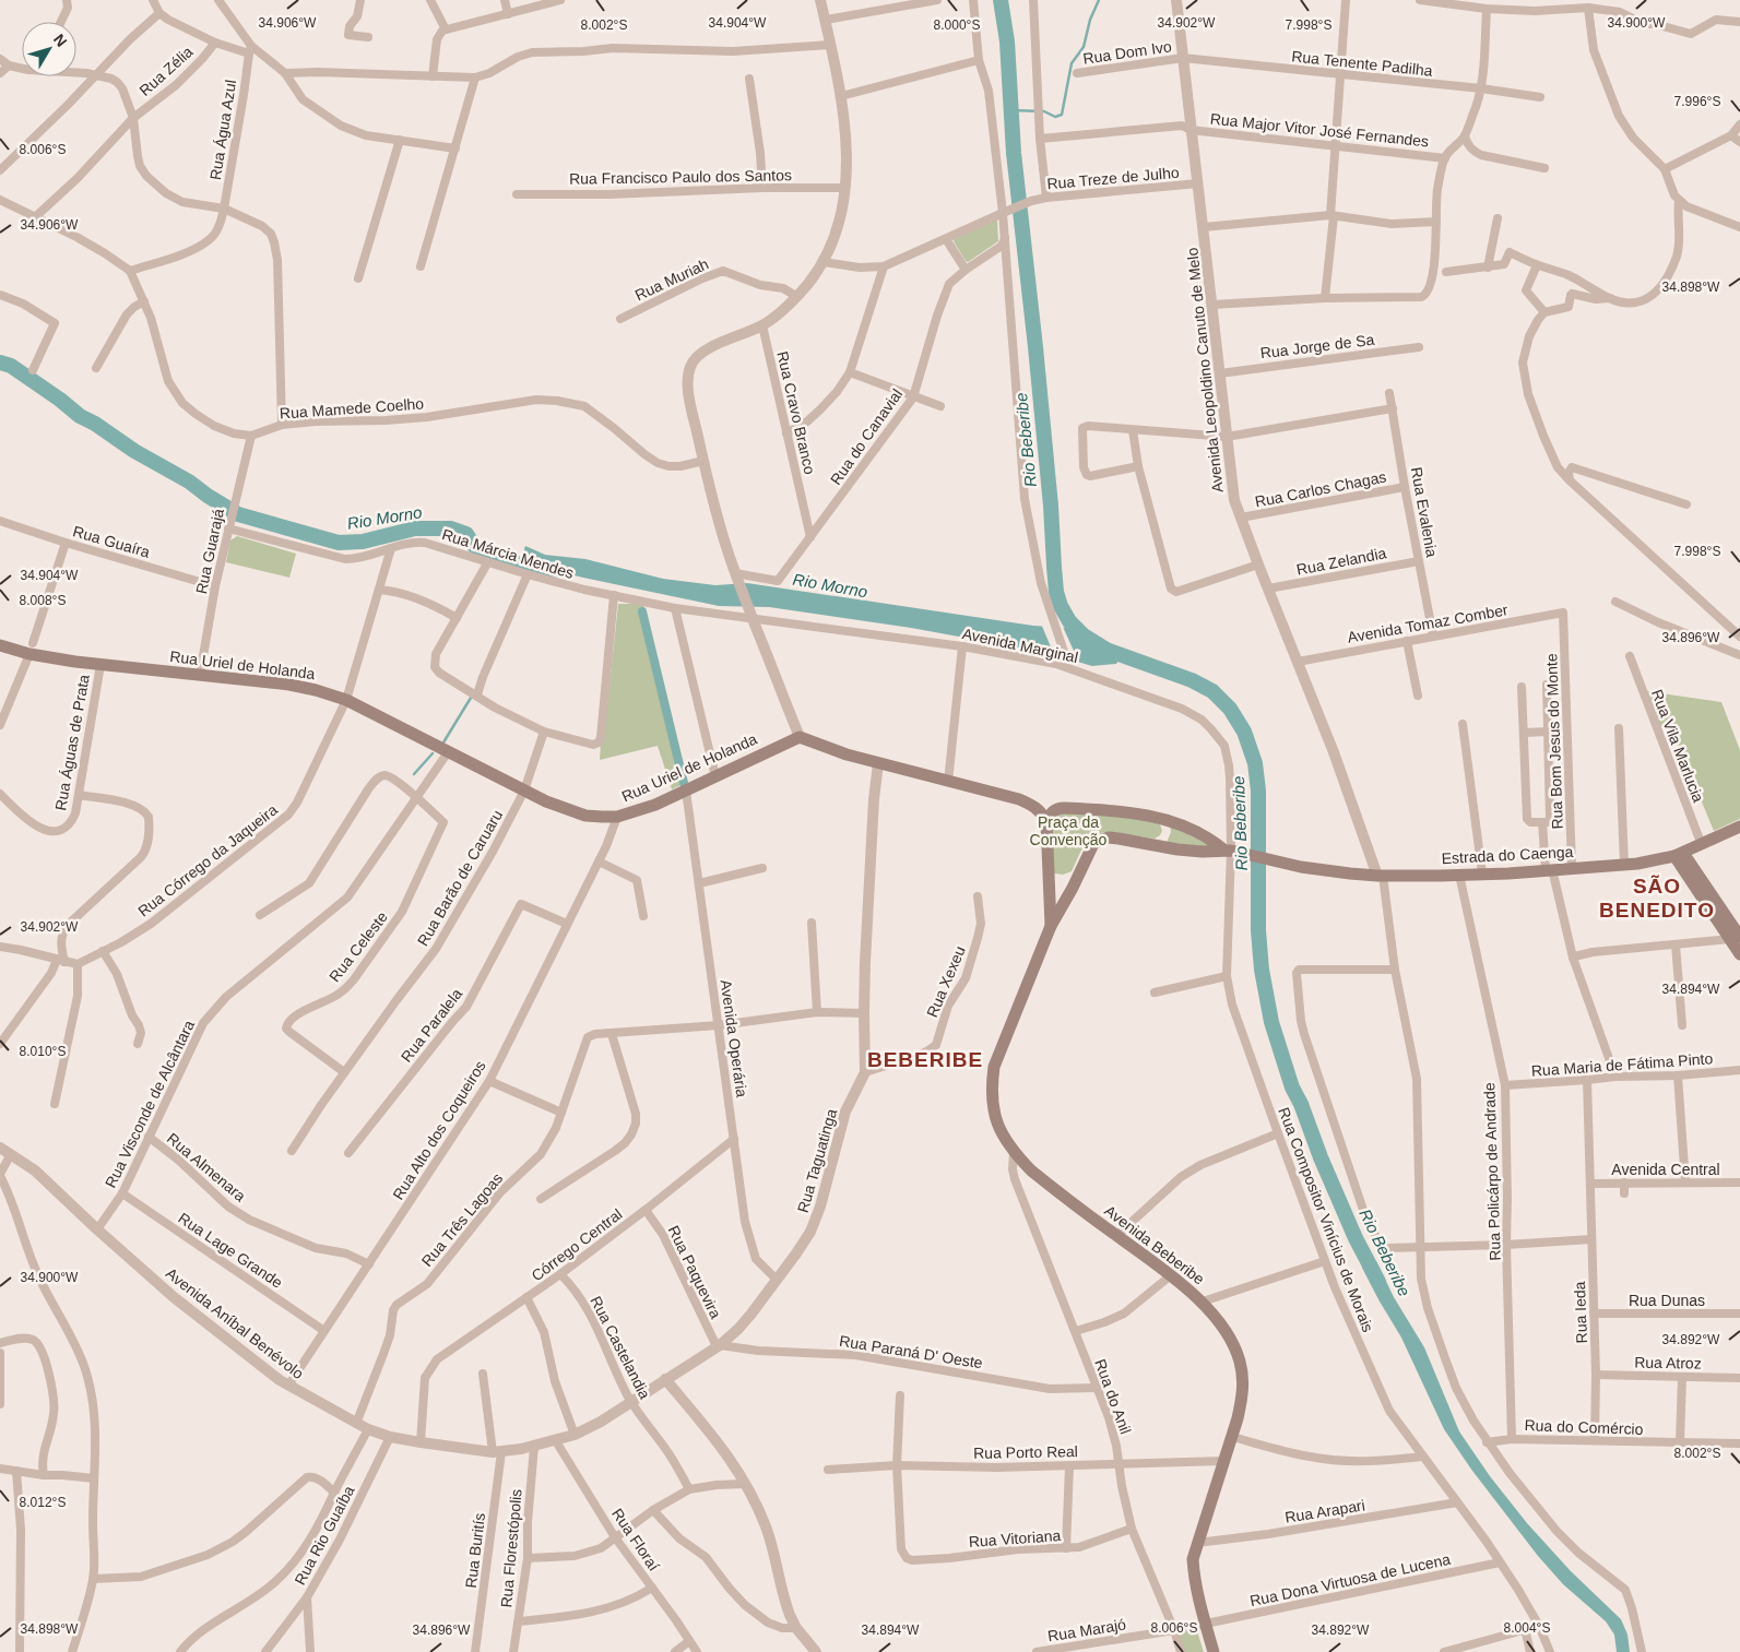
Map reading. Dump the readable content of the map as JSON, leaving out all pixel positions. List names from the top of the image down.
{
  "streets": {
    "main road": ["Rua Uriel de Holanda", "Estrada do Caenga", "Avenida Beberibe"],
    "street": [
      "Rua Dom Ivo",
      "Rua Tenente Padilha",
      "Rua Zélia",
      "Rua Água Azul",
      "Rua Major Vitor José Fernandes",
      "Rua Francisco Paulo dos Santos",
      "Rua Treze de Julho",
      "Rua Muriah",
      "Rua Jorge de Sa",
      "Avenida Leopoldino Canuto de Melo",
      "Rua Mamede Coelho",
      "Rua Cravo Branco",
      "Rua do Canavial",
      "Rua Carlos Chagas",
      "Rua Evalenia",
      "Rua Guaíra",
      "Rua Guarajá",
      "Rua Márcia Mendes",
      "Rua Zelandia",
      "Avenida Tomaz Comber",
      "Avenida Marginal",
      "Rua Bom Jesus do Monte",
      "Rua Águas de Prata",
      "Rua Vila Marlucia",
      "Rua Córrego da Jaqueira",
      "Rua Barão de Caruaru",
      "Rua Celeste",
      "Rua Xexeu",
      "Rua Paralela",
      "Avenida Operária",
      "Rua Maria de Fátima Pinto",
      "Rua Visconde de Alcântara",
      "Rua Alto dos Coqueiros",
      "Rua Taguatinga",
      "Rua Almenara",
      "Avenida Central",
      "Rua Policárpo de Andrade",
      "Rua Três Lagoas",
      "Rua Compositor Vinícius de Morais",
      "Córrego Central",
      "Rua Lage Grande",
      "Rua Paquevira",
      "Rua Dunas",
      "Rua Ieda",
      "Avenida Aníbal Benévolo",
      "Rua Castelandia",
      "Rua Paraná D' Oeste",
      "Rua Atroz",
      "Rua do Anil",
      "Rua do Comércio",
      "Rua Porto Real",
      "Rua Arapari",
      "Rua Rio Guaíba",
      "Rua Vitoriana",
      "Rua Floraí",
      "Rua Florestópolis",
      "Rua Buritís",
      "Rua Dona Virtuosa de Lucena",
      "Rua Marajó"
    ]
  },
  "crossings": [
    ["Rua Dom Ivo", "Rua Tenente Padilha"],
    ["Rua Dom Ivo", "Avenida Leopoldino Canuto de Melo"],
    ["Rua Tenente Padilha", "Avenida Leopoldino Canuto de Melo"],
    ["Rua Major Vitor José Fernandes", "Avenida Leopoldino Canuto de Melo"],
    ["Rua Treze de Julho", "Avenida Leopoldino Canuto de Melo"],
    ["Rua Jorge de Sa", "Avenida Leopoldino Canuto de Melo"],
    ["Avenida Leopoldino Canuto de Melo", "Rua Carlos Chagas"],
    ["Avenida Leopoldino Canuto de Melo", "Rua Zelandia"],
    ["Avenida Leopoldino Canuto de Melo", "Avenida Tomaz Comber"],
    ["Avenida Leopoldino Canuto de Melo", "Estrada do Caenga"],
    ["Rua Mamede Coelho", "Rua Guarajá"],
    ["Rua Cravo Branco", "Rua do Canavial"],
    ["Rua Carlos Chagas", "Rua Evalenia"],
    ["Rua Evalenia", "Rua Zelandia"],
    ["Rua Evalenia", "Avenida Tomaz Comber"],
    ["Rua Guaíra", "Rua Guarajá"],
    ["Rua Guarajá", "Rua Márcia Mendes"],
    ["Rua Guarajá", "Rua Uriel de Holanda"],
    ["Rua Márcia Mendes", "Avenida Marginal"],
    ["Rua Márcia Mendes", "Rua Córrego da Jaqueira"],
    ["Avenida Tomaz Comber", "Rua Bom Jesus do Monte"],
    ["Avenida Marginal", "Estrada do Caenga"],
    ["Avenida Marginal", "Rua Compositor Vinícius de Morais"],
    ["Rua Uriel de Holanda", "Rua Águas de Prata"],
    ["Rua Uriel de Holanda", "Rua Córrego da Jaqueira"],
    ["Rua Uriel de Holanda", "Rua Barão de Caruaru"],
    ["Rua Uriel de Holanda", "Avenida Operária"],
    ["Rua Uriel de Holanda", "Rua Visconde de Alcântara"],
    ["Rua Uriel de Holanda", "Rua Alto dos Coqueiros"],
    ["Rua Bom Jesus do Monte", "Estrada do Caenga"],
    ["Rua Vila Marlucia", "Estrada do Caenga"],
    ["Estrada do Caenga", "Rua Policárpo de Andrade"],
    ["Estrada do Caenga", "Rua Compositor Vinícius de Morais"],
    ["Rua Barão de Caruaru", "Rua Celeste"],
    ["Rua Celeste", "Rua Visconde de Alcântara"],
    ["Rua Xexeu", "Rua Taguatinga"],
    ["Rua Paralela", "Rua Alto dos Coqueiros"],
    ["Avenida Operária", "Rua Taguatinga"],
    ["Avenida Operária", "Córrego Central"],
    ["Rua Maria de Fátima Pinto", "Rua Policárpo de Andrade"],
    ["Rua Maria de Fátima Pinto", "Rua Ieda"],
    ["Rua Visconde de Alcântara", "Rua Almenara"],
    ["Rua Visconde de Alcântara", "Rua Lage Grande"],
    ["Rua Visconde de Alcântara", "Avenida Aníbal Benévolo"],
    ["Rua Alto dos Coqueiros", "Rua Almenara"],
    ["Rua Alto dos Coqueiros", "Rua Lage Grande"],
    ["Rua Alto dos Coqueiros", "Avenida Aníbal Benévolo"],
    ["Rua Taguatinga", "Rua Paquevira"],
    ["Rua Taguatinga", "Avenida Aníbal Benévolo"],
    ["Rua Taguatinga", "Rua Castelandia"],
    ["Rua Taguatinga", "Rua Paraná D' Oeste"],
    ["Rua Taguatinga", "Rua Floraí"],
    ["Rua Taguatinga", "Rua Florestópolis"],
    ["Avenida Central", "Rua Ieda"],
    ["Rua Policárpo de Andrade", "Rua do Comércio"],
    ["Rua Três Lagoas", "Avenida Aníbal Benévolo"],
    ["Rua Compositor Vinícius de Morais", "Rua Arapari"],
    ["Rua Compositor Vinícius de Morais", "Rua Dona Virtuosa de Lucena"],
    ["Córrego Central", "Rua Paquevira"],
    ["Córrego Central", "Avenida Aníbal Benévolo"],
    ["Córrego Central", "Rua Castelandia"],
    ["Avenida Beberibe", "Rua do Anil"],
    ["Avenida Beberibe", "Rua Porto Real"],
    ["Avenida Beberibe", "Rua Arapari"],
    ["Avenida Beberibe", "Rua Dona Virtuosa de Lucena"],
    ["Avenida Beberibe", "Rua Marajó"],
    ["Rua Paquevira", "Rua Paraná D' Oeste"],
    ["Rua Dunas", "Rua Ieda"],
    ["Rua Ieda", "Rua Atroz"],
    ["Rua Ieda", "Rua do Comércio"],
    ["Avenida Aníbal Benévolo", "Rua Rio Guaíba"],
    ["Avenida Aníbal Benévolo", "Rua Buritís"],
    ["Rua Paraná D' Oeste", "Rua do Anil"],
    ["Rua do Anil", "Rua Porto Real"],
    ["Rua do Anil", "Rua Vitoriana"],
    ["Rua do Anil", "Rua Marajó"],
    ["Rua Porto Real", "Rua Vitoriana"],
    ["Rua Dona Virtuosa de Lucena", "Rua Marajó"]
  ],
  "districts": ["SÃO BENEDITO", "BEBERIBE"],
  "water": ["Rio Beberibe", "Rio Morno"],
  "parks": ["Praça da Convenção"],
  "north": "top right",
  "coordinates": [
    "34.906°W",
    "34.904°W",
    "34.902°W",
    "34.900°W",
    "8.000°S",
    "7.998°S",
    "8.002°S",
    "7.996°S",
    "8.006°S",
    "34.898°W",
    "8.008°S",
    "34.896°W",
    "34.894°W",
    "8.010°S",
    "34.892°W",
    "8.012°S",
    "8.004°S"
  ]
}
